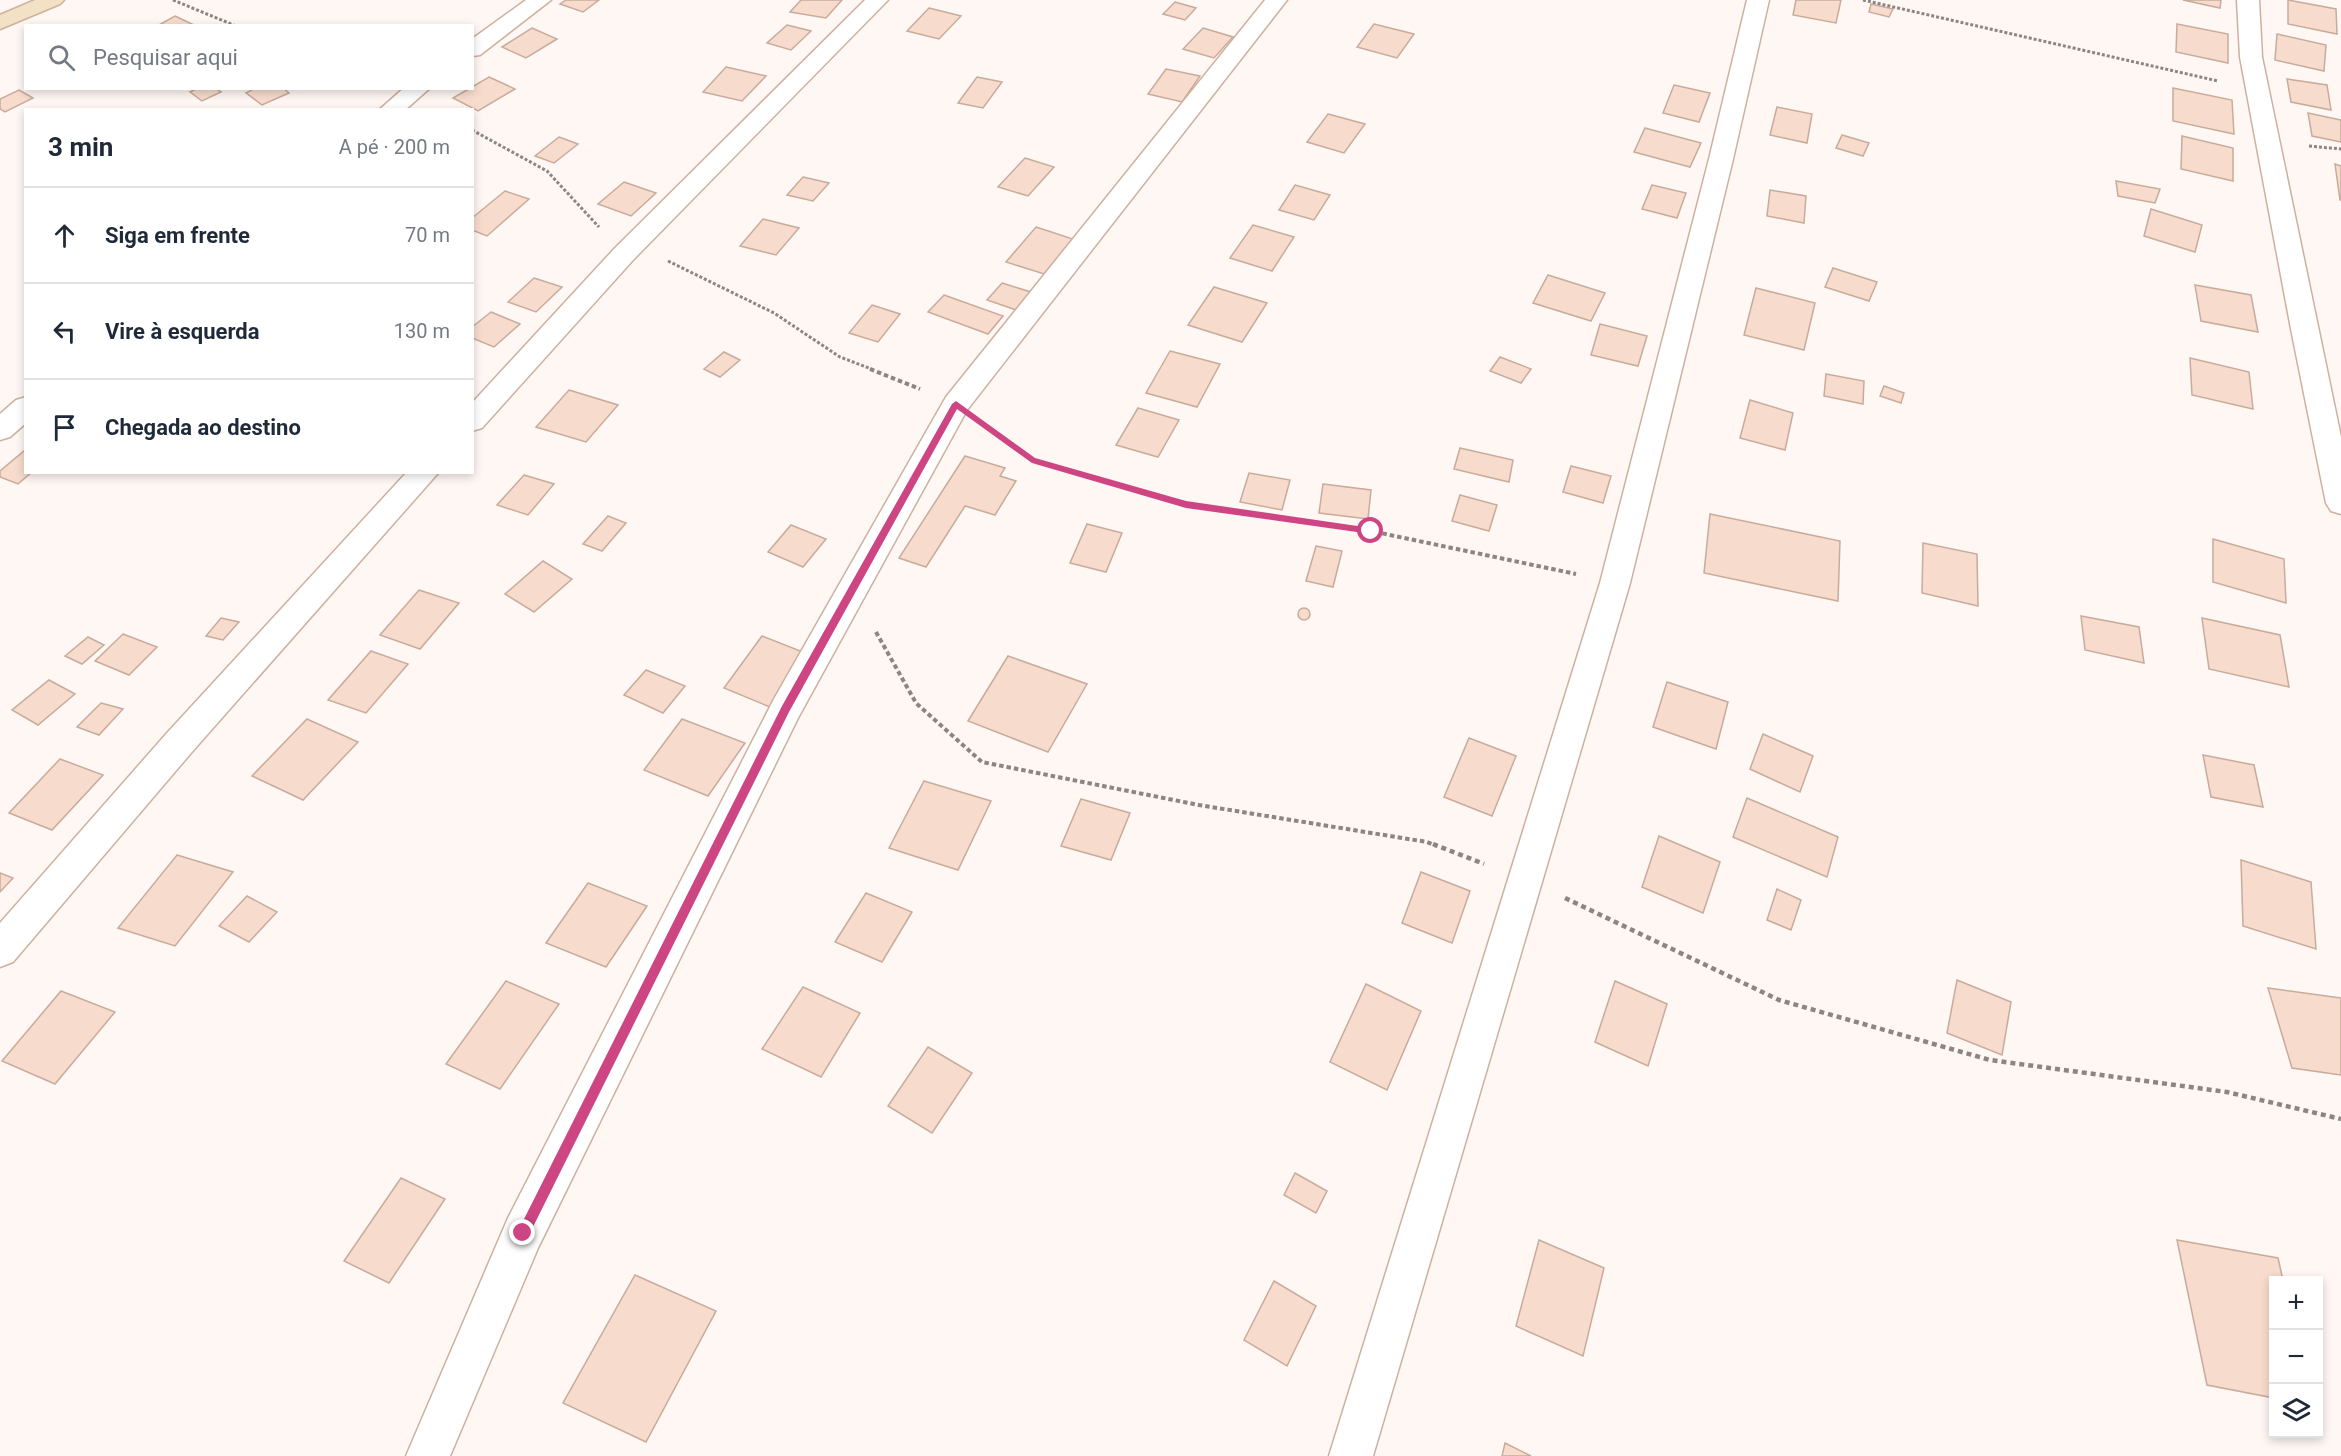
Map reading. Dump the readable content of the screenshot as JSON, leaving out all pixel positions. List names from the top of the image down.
{
  "page": {
    "search": "Pesquisar aqui",
    "heading": ["3 min", "A pé · 200 m"],
    "list": [
      ["Siga em frente", "70 m"],
      ["Vire à esquerda", "130 m"],
      "Chegada ao destino"
    ],
    "map_buttons": ["+", "−"]
  }
}
